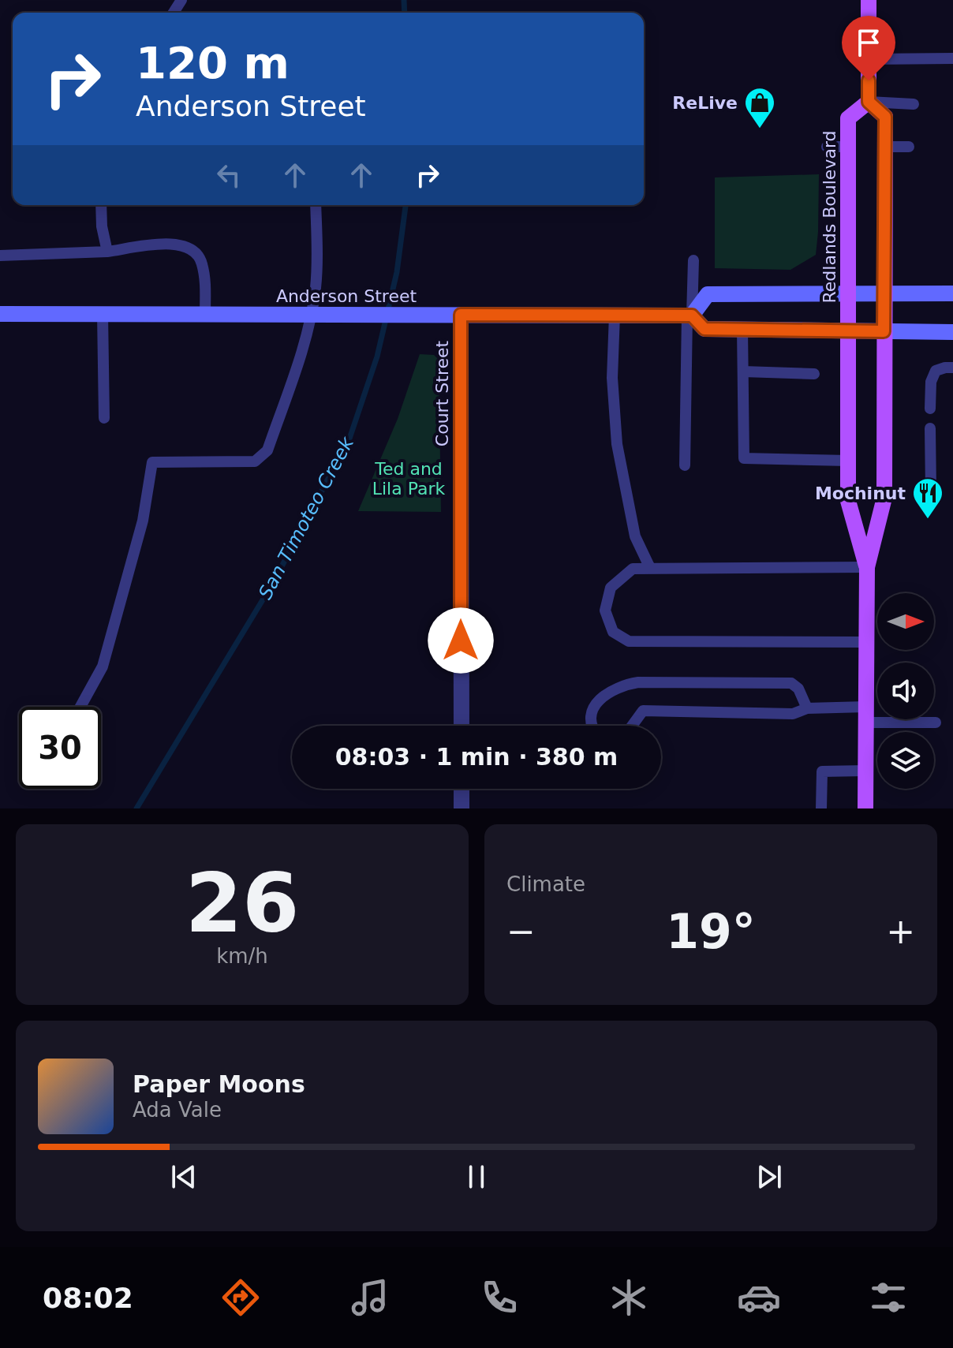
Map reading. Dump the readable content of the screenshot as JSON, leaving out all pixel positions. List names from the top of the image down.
{
  "streets": {
    "main road": ["Redlands Boulevard", "Anderson Street"],
    "street": ["Court Street"]
  },
  "crossings": [
    ["Redlands Boulevard", "Anderson Street"],
    ["Anderson Street", "Court Street"]
  ],
  "water": ["San Timoteo Creek"],
  "parks": ["Ted and Lila Park"],
  "places": {
    "shop": ["ReLive"],
    "restaurant": ["Mochinut"]
  },
  "north": "right",
  "page": {
    "turn": ["120 m", "Anderson Street"],
    "limit": "30",
    "trip": "08:03 · 1 min · 380 m",
    "tile": [
      ["26", "km/h"],
      "Climate"
    ],
    "heat": ["−", "19°", "+"],
    "song": ["Paper Moons", "Ada Vale"],
    "tabs": "08:02"
  }
}
